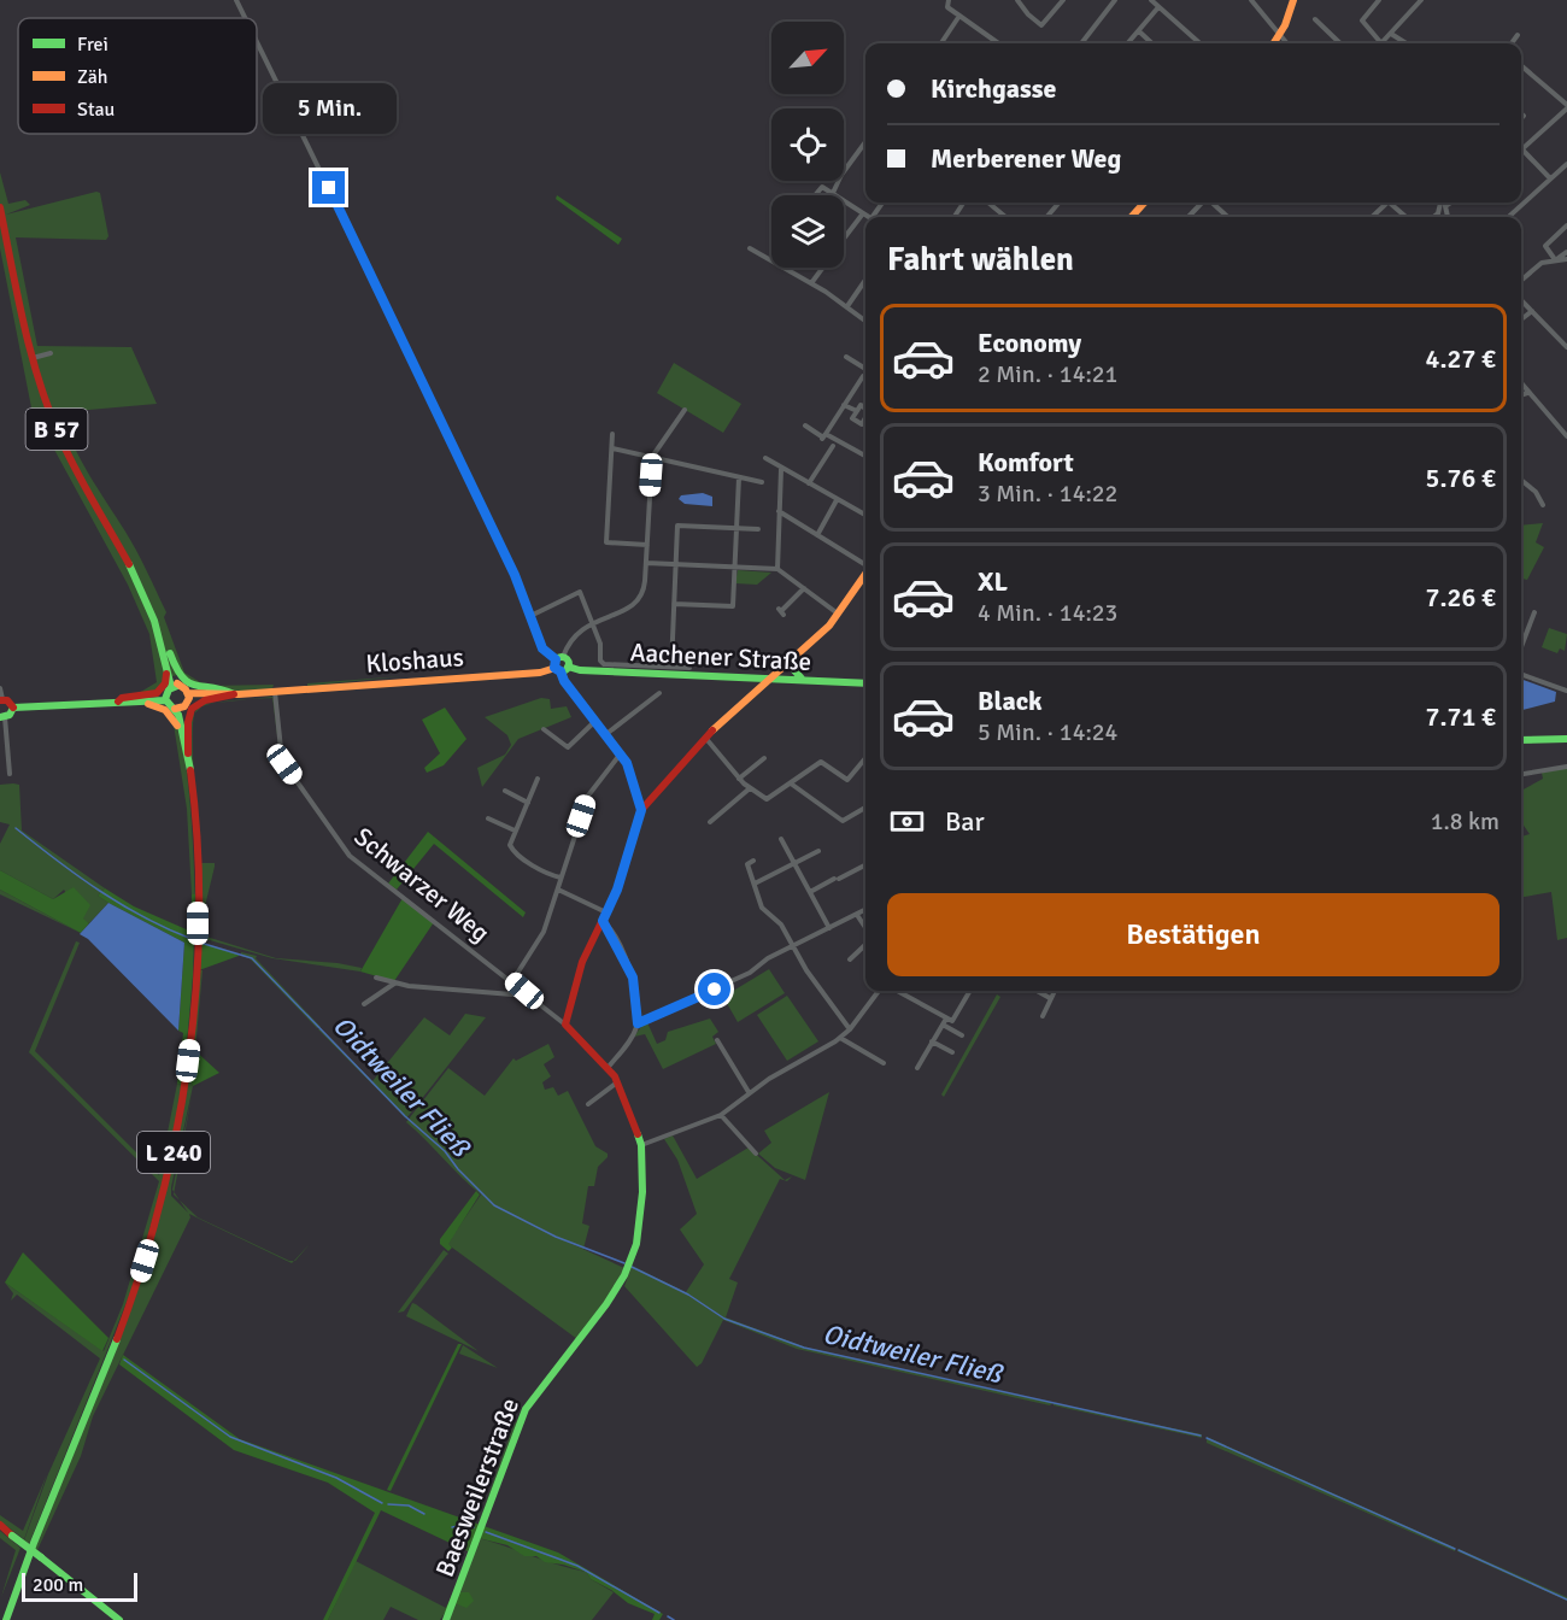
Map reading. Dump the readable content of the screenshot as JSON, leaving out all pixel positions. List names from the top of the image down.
{
  "streets": {
    "main road": [
      "B 57",
      "Aachener Straße",
      "Kloshaus",
      "L 240",
      "Baesweilerstraße"
    ],
    "street": ["Schwarzer Weg"]
  },
  "crossings": [
    ["Aachener Straße", "Kloshaus"],
    ["Kloshaus", "Schwarzer Weg"],
    ["Schwarzer Weg", "Baesweilerstraße"]
  ],
  "water": ["Oidtweiler Fließ"],
  "legend": ["Frei", "Zäh", "Stau"],
  "scale_bar": "200 m",
  "north": "top right",
  "page": {
    "banner": ["Kirchgasse", "Merberener Weg"],
    "bubble": "5 Min.",
    "heading": "Fahrt wählen",
    "list": [
      {
        "name": "Economy",
        "note": "2 Min. · 14:21",
        "value": "4.27 €"
      },
      {
        "name": "Komfort",
        "note": "3 Min. · 14:22",
        "value": "5.76 €"
      },
      {
        "name": "XL",
        "note": "4 Min. · 14:23",
        "value": "7.26 €"
      },
      {
        "name": "Black",
        "note": "5 Min. · 14:24",
        "value": "7.71 €"
      }
    ],
    "pay": ["Bar", "1.8 km"],
    "buttons": "Bestätigen",
    "scale": "200 m"
  }
}
